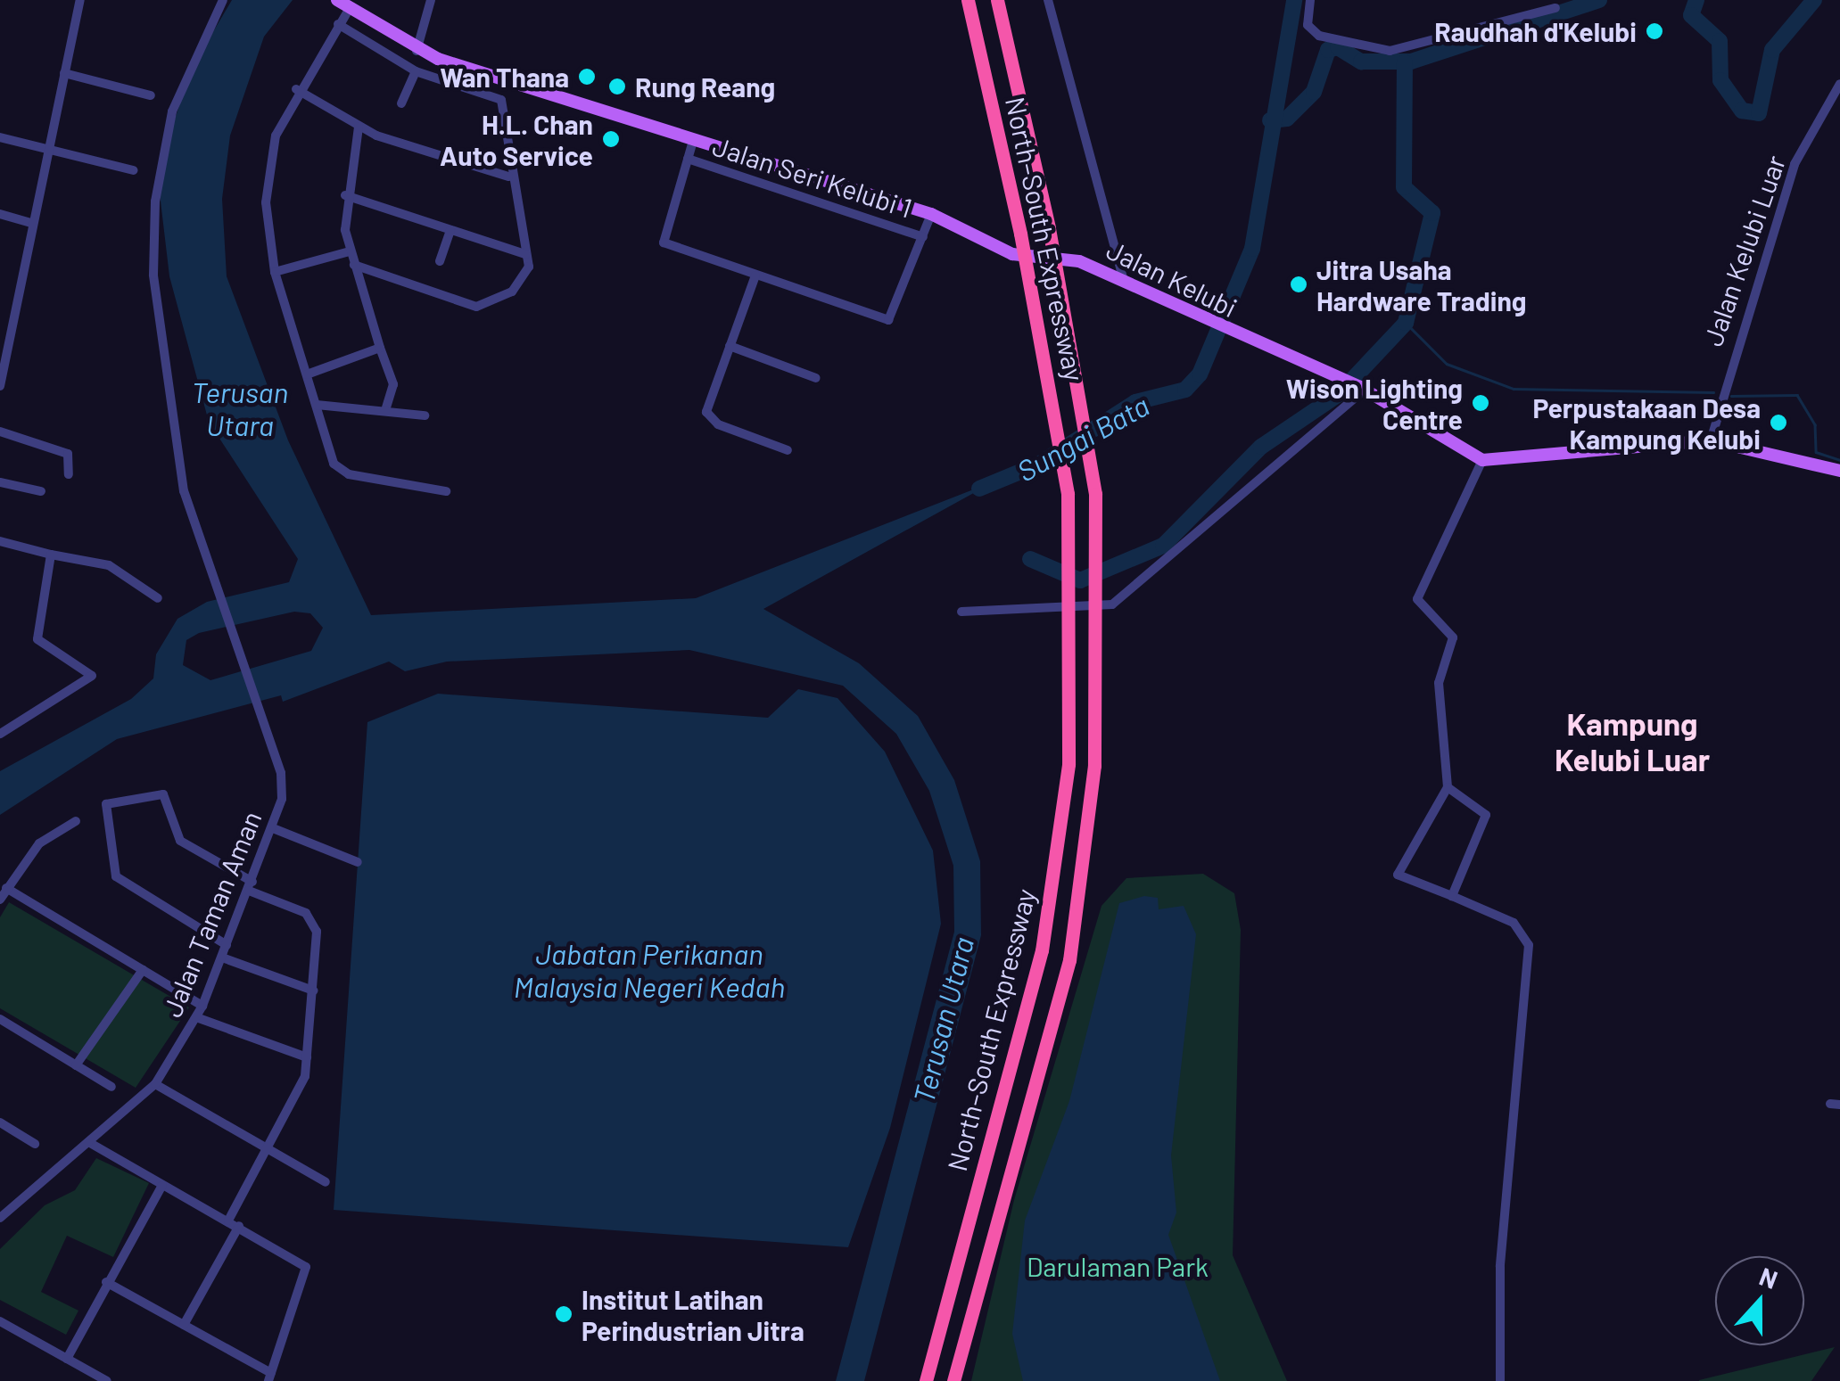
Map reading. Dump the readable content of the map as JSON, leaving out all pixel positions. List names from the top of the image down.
{
  "streets": {
    "highway": ["North–South Expressway"],
    "main road": ["Jalan Kelubi"],
    "street": ["Jalan Seri Kelubi 1", "Jalan Kelubi Luar", "Jalan Taman Aman"]
  },
  "districts": ["Kampung Kelubi Luar"],
  "water": ["Terusan Utara", "Sungai Bata", "Jabatan Perikanan Malaysia Negeri Kedah"],
  "parks": ["Darulaman Park"],
  "places": [
    "Raudhah d'Kelubi",
    "Wan Thana",
    "Rung Reang",
    "H.L. Chan Auto Service",
    "Jitra Usaha Hardware Trading",
    "Wison Lighting Centre",
    "Perpustakaan Desa Kampung Kelubi",
    "Institut Latihan Perindustrian Jitra"
  ],
  "north": "top"
}
